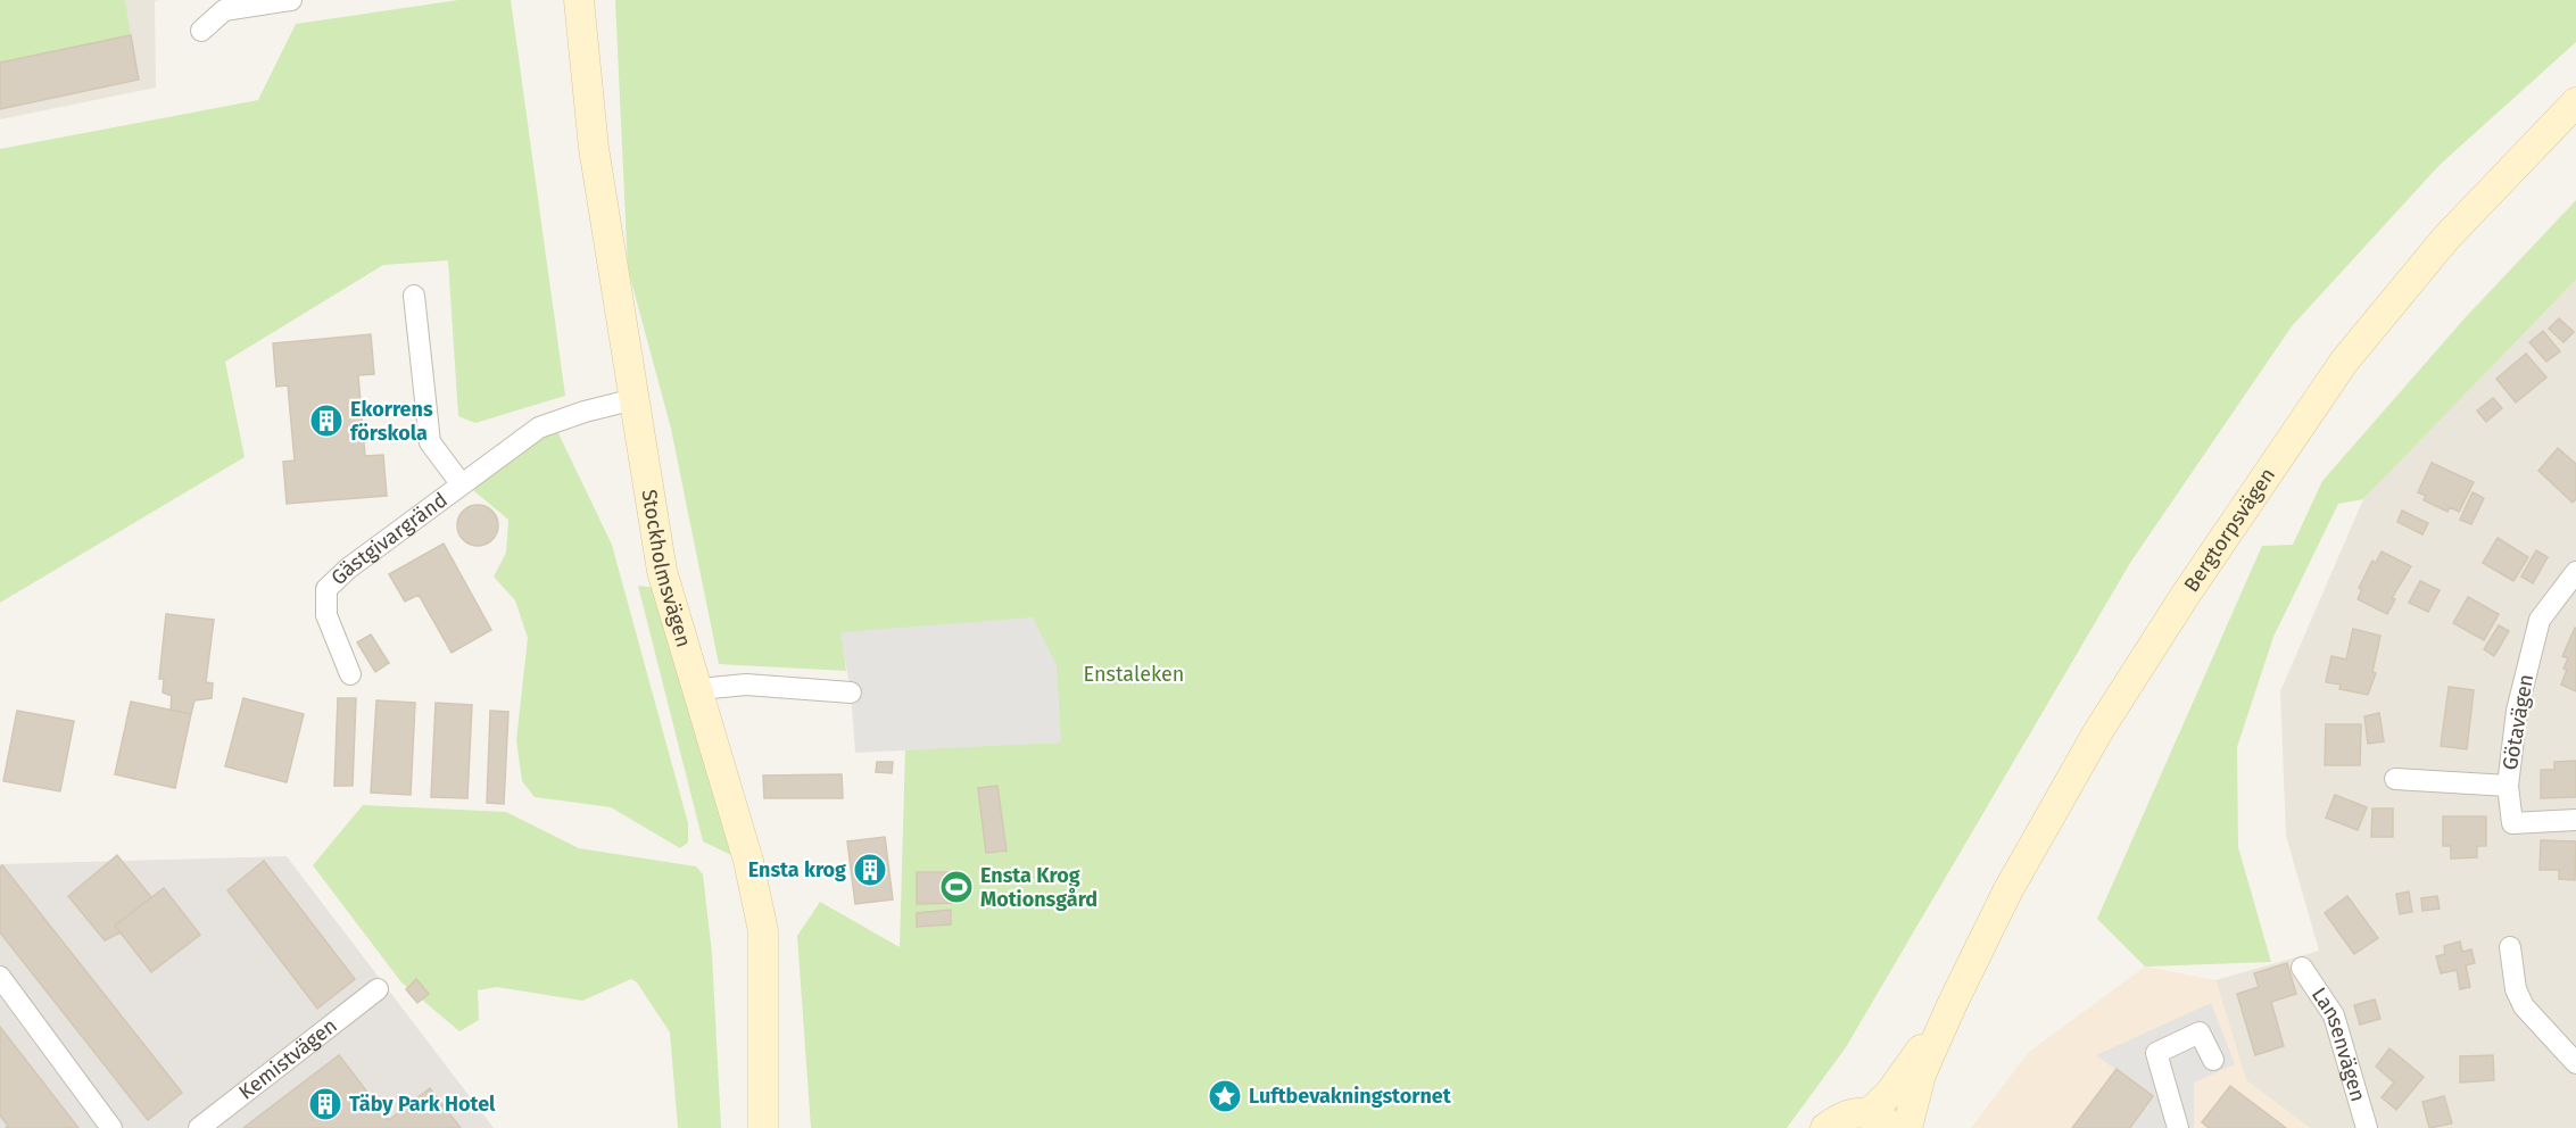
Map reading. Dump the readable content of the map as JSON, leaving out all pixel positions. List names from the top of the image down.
{
  "streets": {
    "main road": ["Bergtorpsvägen", "Stockholmsvägen"],
    "street": [
      "Gästgivargränd",
      "Götavägen",
      "Lansenvägen",
      "Kemistvägen"
    ]
  },
  "crossings": [
    ["Gästgivargränd", "Stockholmsvägen"]
  ],
  "parks": ["Enstaleken"],
  "places": {
    "building": ["Ekorrens förskola", "Ensta krog", "Täby Park Hotel"],
    "sports": ["Ensta Krog Motionsgård"],
    "place": ["Luftbevakningstornet"]
  }
}
